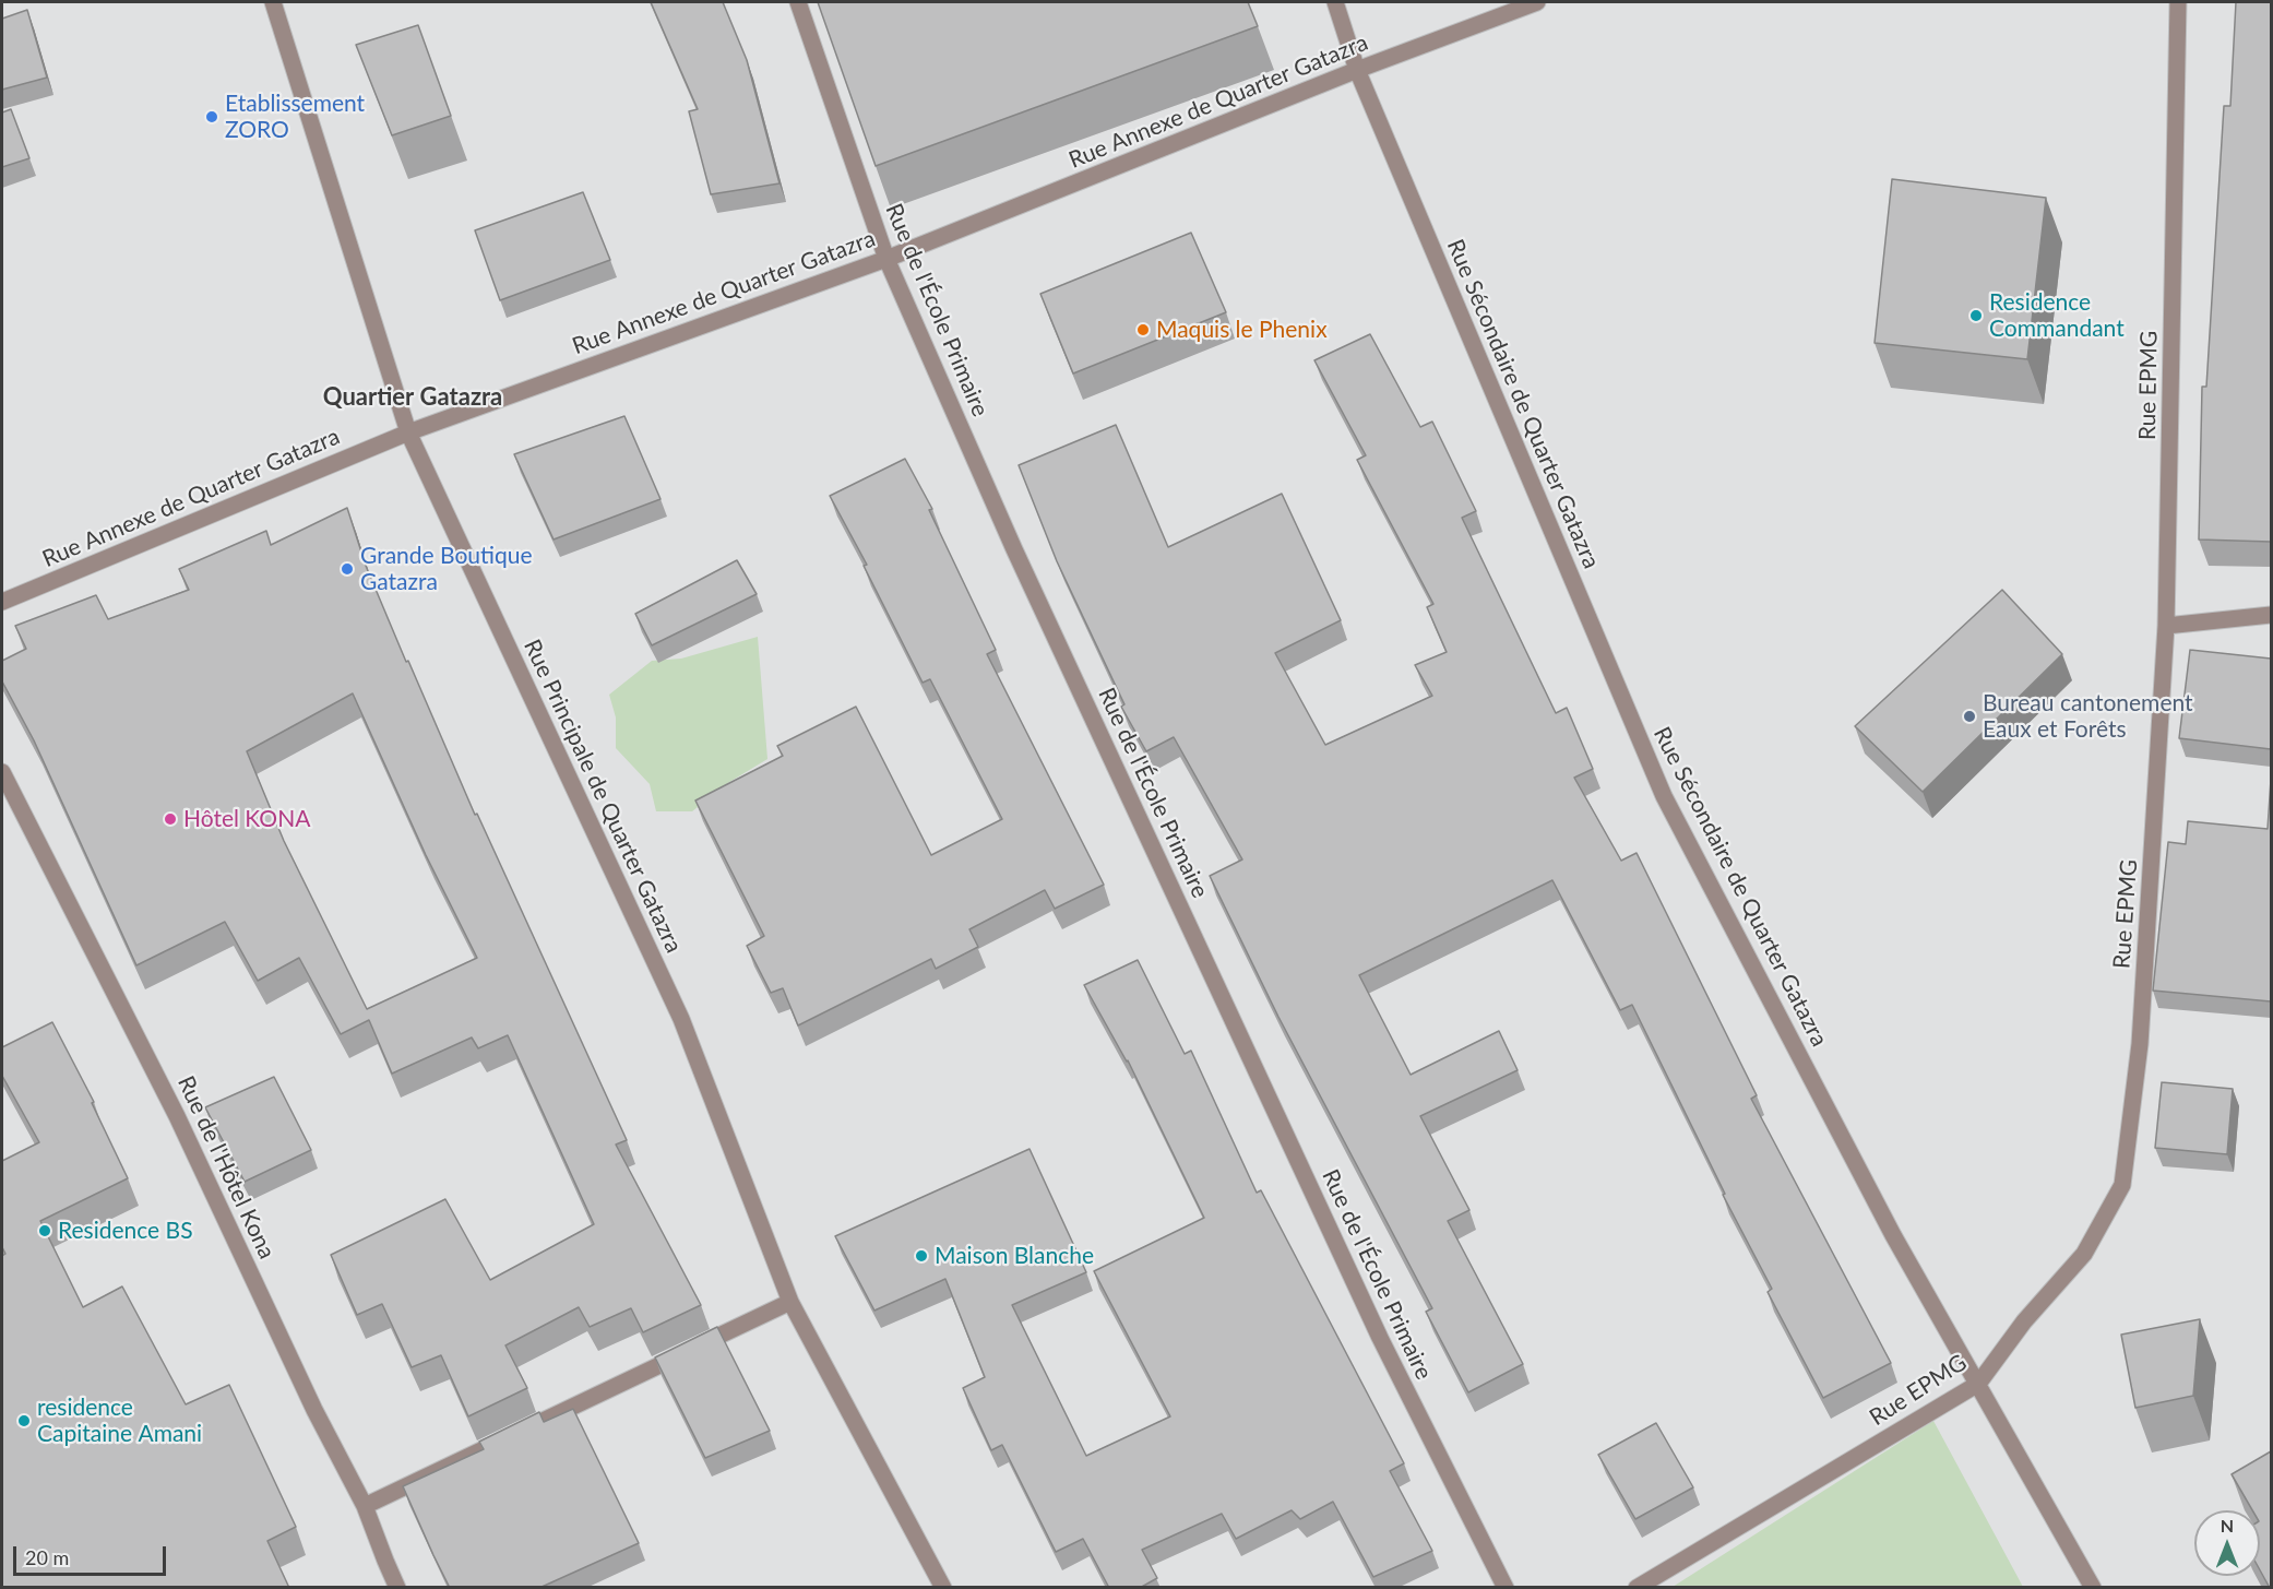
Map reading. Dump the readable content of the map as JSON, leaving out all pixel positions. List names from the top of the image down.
{
  "streets": {
    "street": [
      "Rue Annexe de Quarter Gatazra",
      "Rue de l'École Primaire",
      "Rue EPMG",
      "Rue Sécondaire de Quarter Gatazra",
      "Rue Principale de Quarter Gatazra",
      "Rue de l'Hôtel Kona"
    ]
  },
  "crossings": [
    ["Rue Annexe de Quarter Gatazra", "Rue de l'École Primaire"],
    ["Rue Annexe de Quarter Gatazra", "Rue Sécondaire de Quarter Gatazra"],
    ["Rue Annexe de Quarter Gatazra", "Rue Principale de Quarter Gatazra"],
    ["Rue EPMG", "Rue Sécondaire de Quarter Gatazra"]
  ],
  "districts": ["Quartier Gatazra"],
  "places": [
    "Etablissement ZORO",
    "Residence Commandant",
    "Maquis le Phenix",
    "Grande Boutique Gatazra",
    "Bureau cantonement Eaux et Forêts",
    "Hôtel KONA",
    "Residence BS",
    "Maison Blanche",
    "residence Capitaine Amani"
  ],
  "scale_bar": "20 m",
  "north": "top"
}
